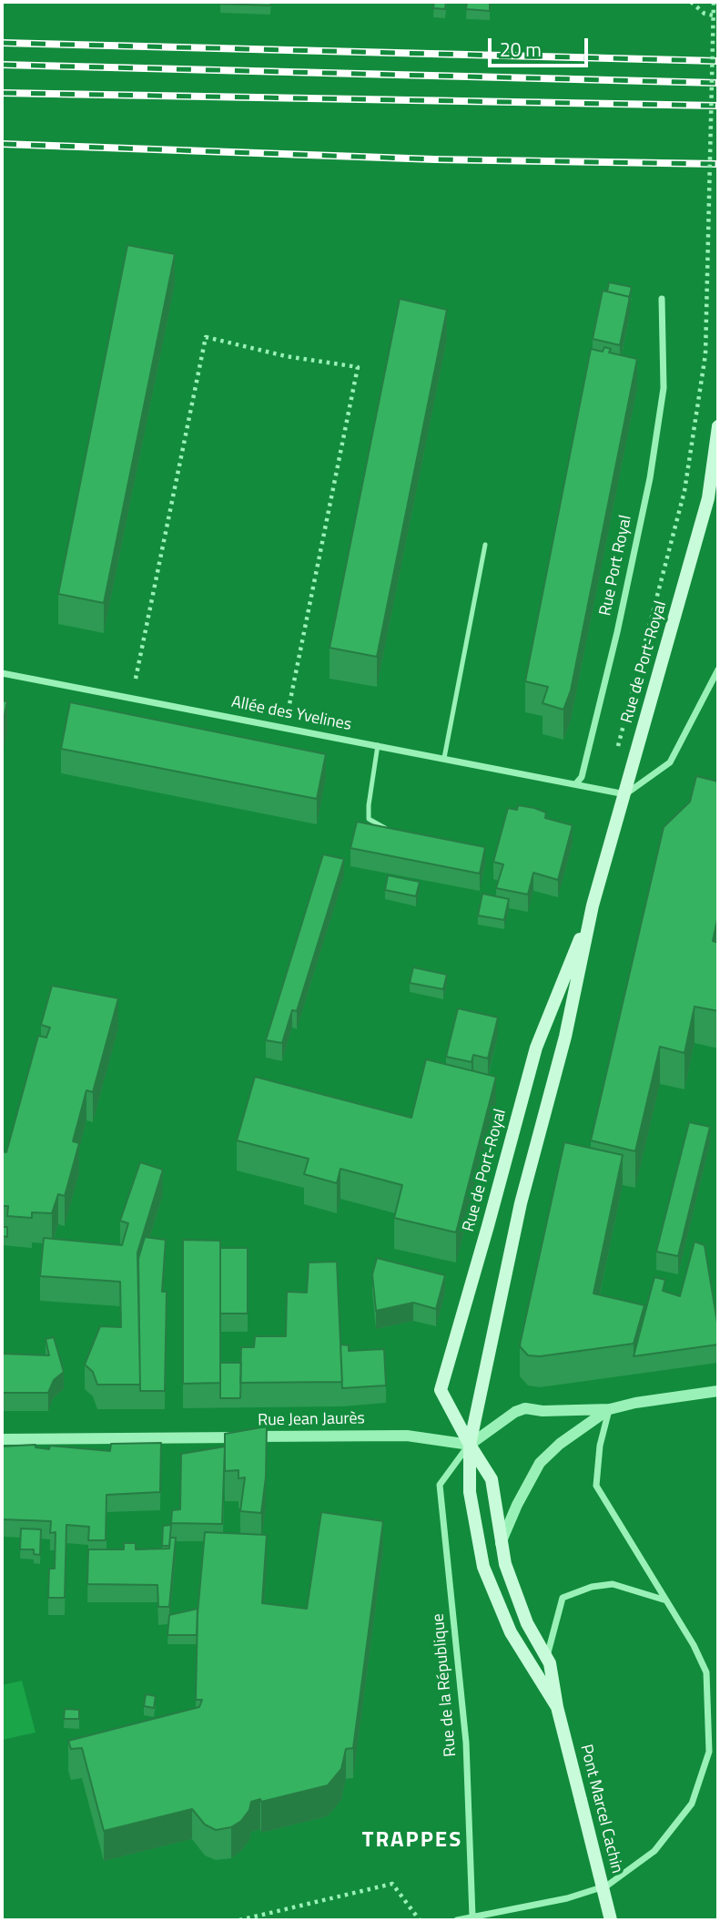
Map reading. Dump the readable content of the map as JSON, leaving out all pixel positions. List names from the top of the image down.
{
  "streets": {
    "main road": ["Rue de Port-Royal", "Pont Marcel Cachin"],
    "street": [
      "Rue Port Royal",
      "Allée des Yvelines",
      "Rue Jean Jaurès",
      "Rue de la République"
    ]
  },
  "crossings": [
    ["Rue Port Royal", "Allée des Yvelines"],
    ["Rue de Port-Royal", "Rue Jean Jaurès"],
    ["Rue de Port-Royal", "Rue de la République"],
    ["Rue de Port-Royal", "Pont Marcel Cachin"],
    ["Rue Jean Jaurès", "Rue de la République"]
  ],
  "districts": ["TRAPPES"],
  "scale_bar": "20 m"
}
